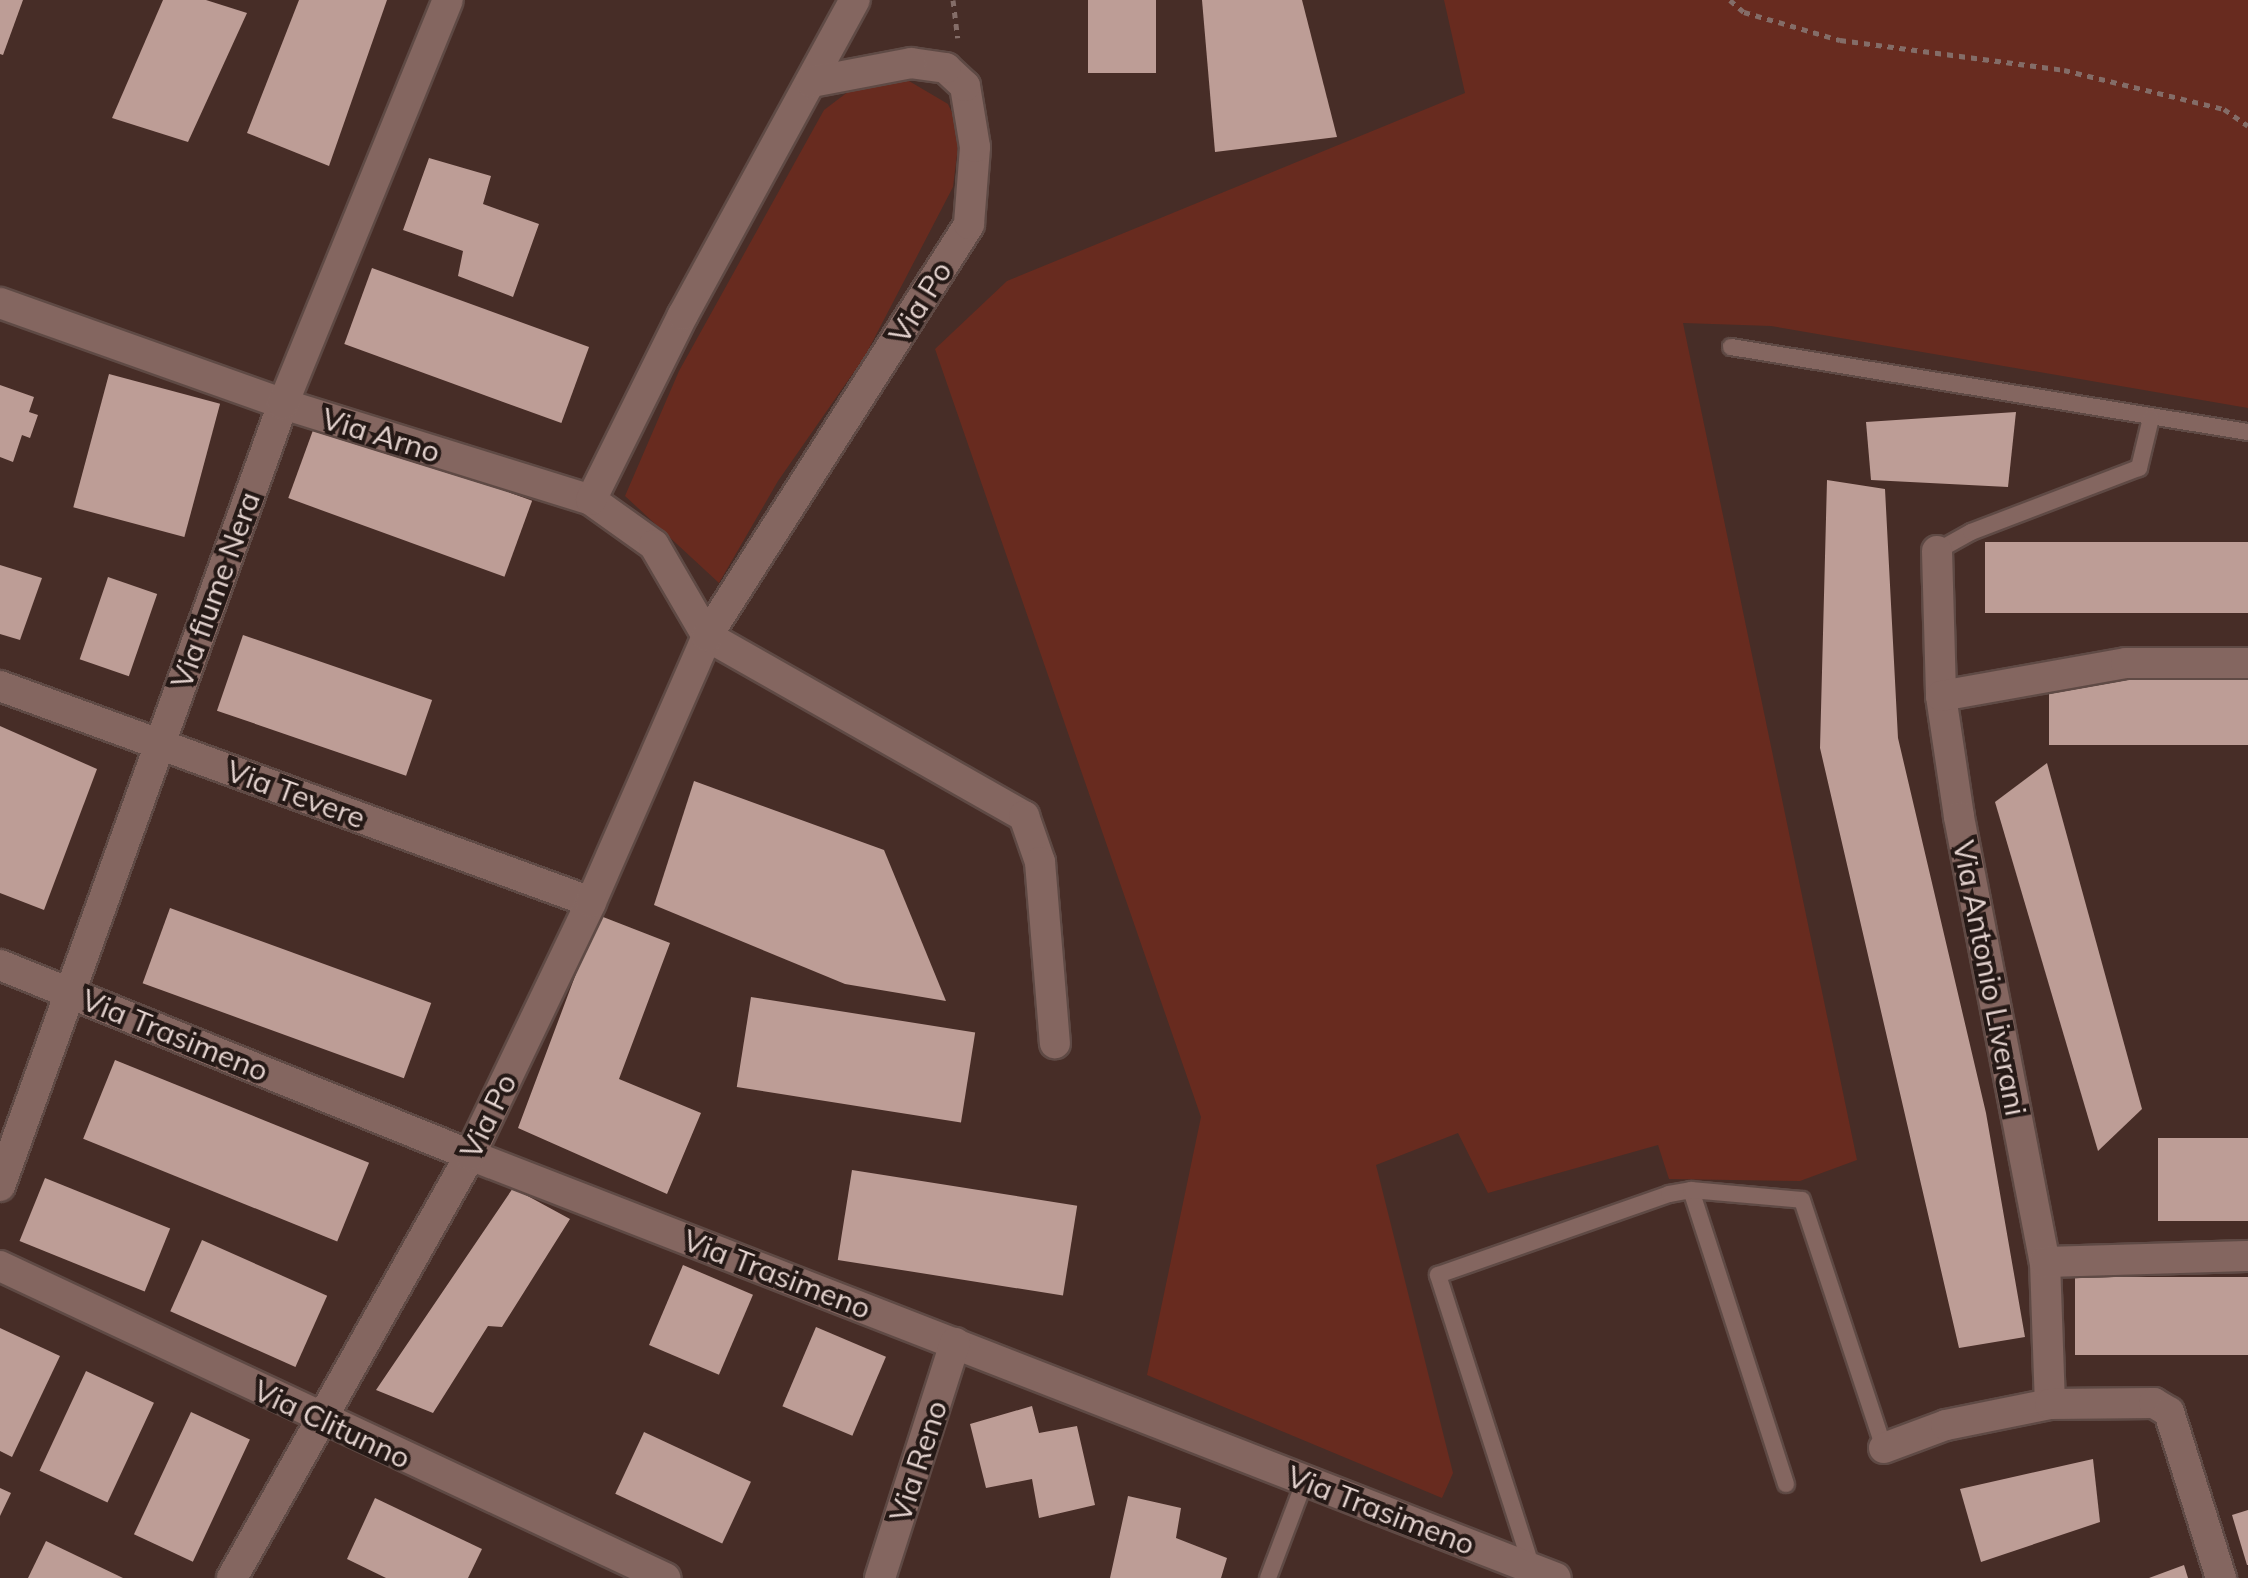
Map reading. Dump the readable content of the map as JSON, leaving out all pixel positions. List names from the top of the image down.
{
  "streets": {
    "street": [
      "Via Po",
      "Via Arno",
      "Via fiume Nera",
      "Via Tevere",
      "Via Antonio Liverani",
      "Via Trasimeno",
      "Via Clitunno",
      "Via Reno"
    ]
  },
  "crossings": [
    ["Via Po", "Via Arno"],
    ["Via Po", "Via Tevere"],
    ["Via Po", "Via Trasimeno"],
    ["Via Po", "Via Clitunno"],
    ["Via Arno", "Via fiume Nera"],
    ["Via fiume Nera", "Via Tevere"],
    ["Via fiume Nera", "Via Trasimeno"],
    ["Via Trasimeno", "Via Reno"]
  ]
}
